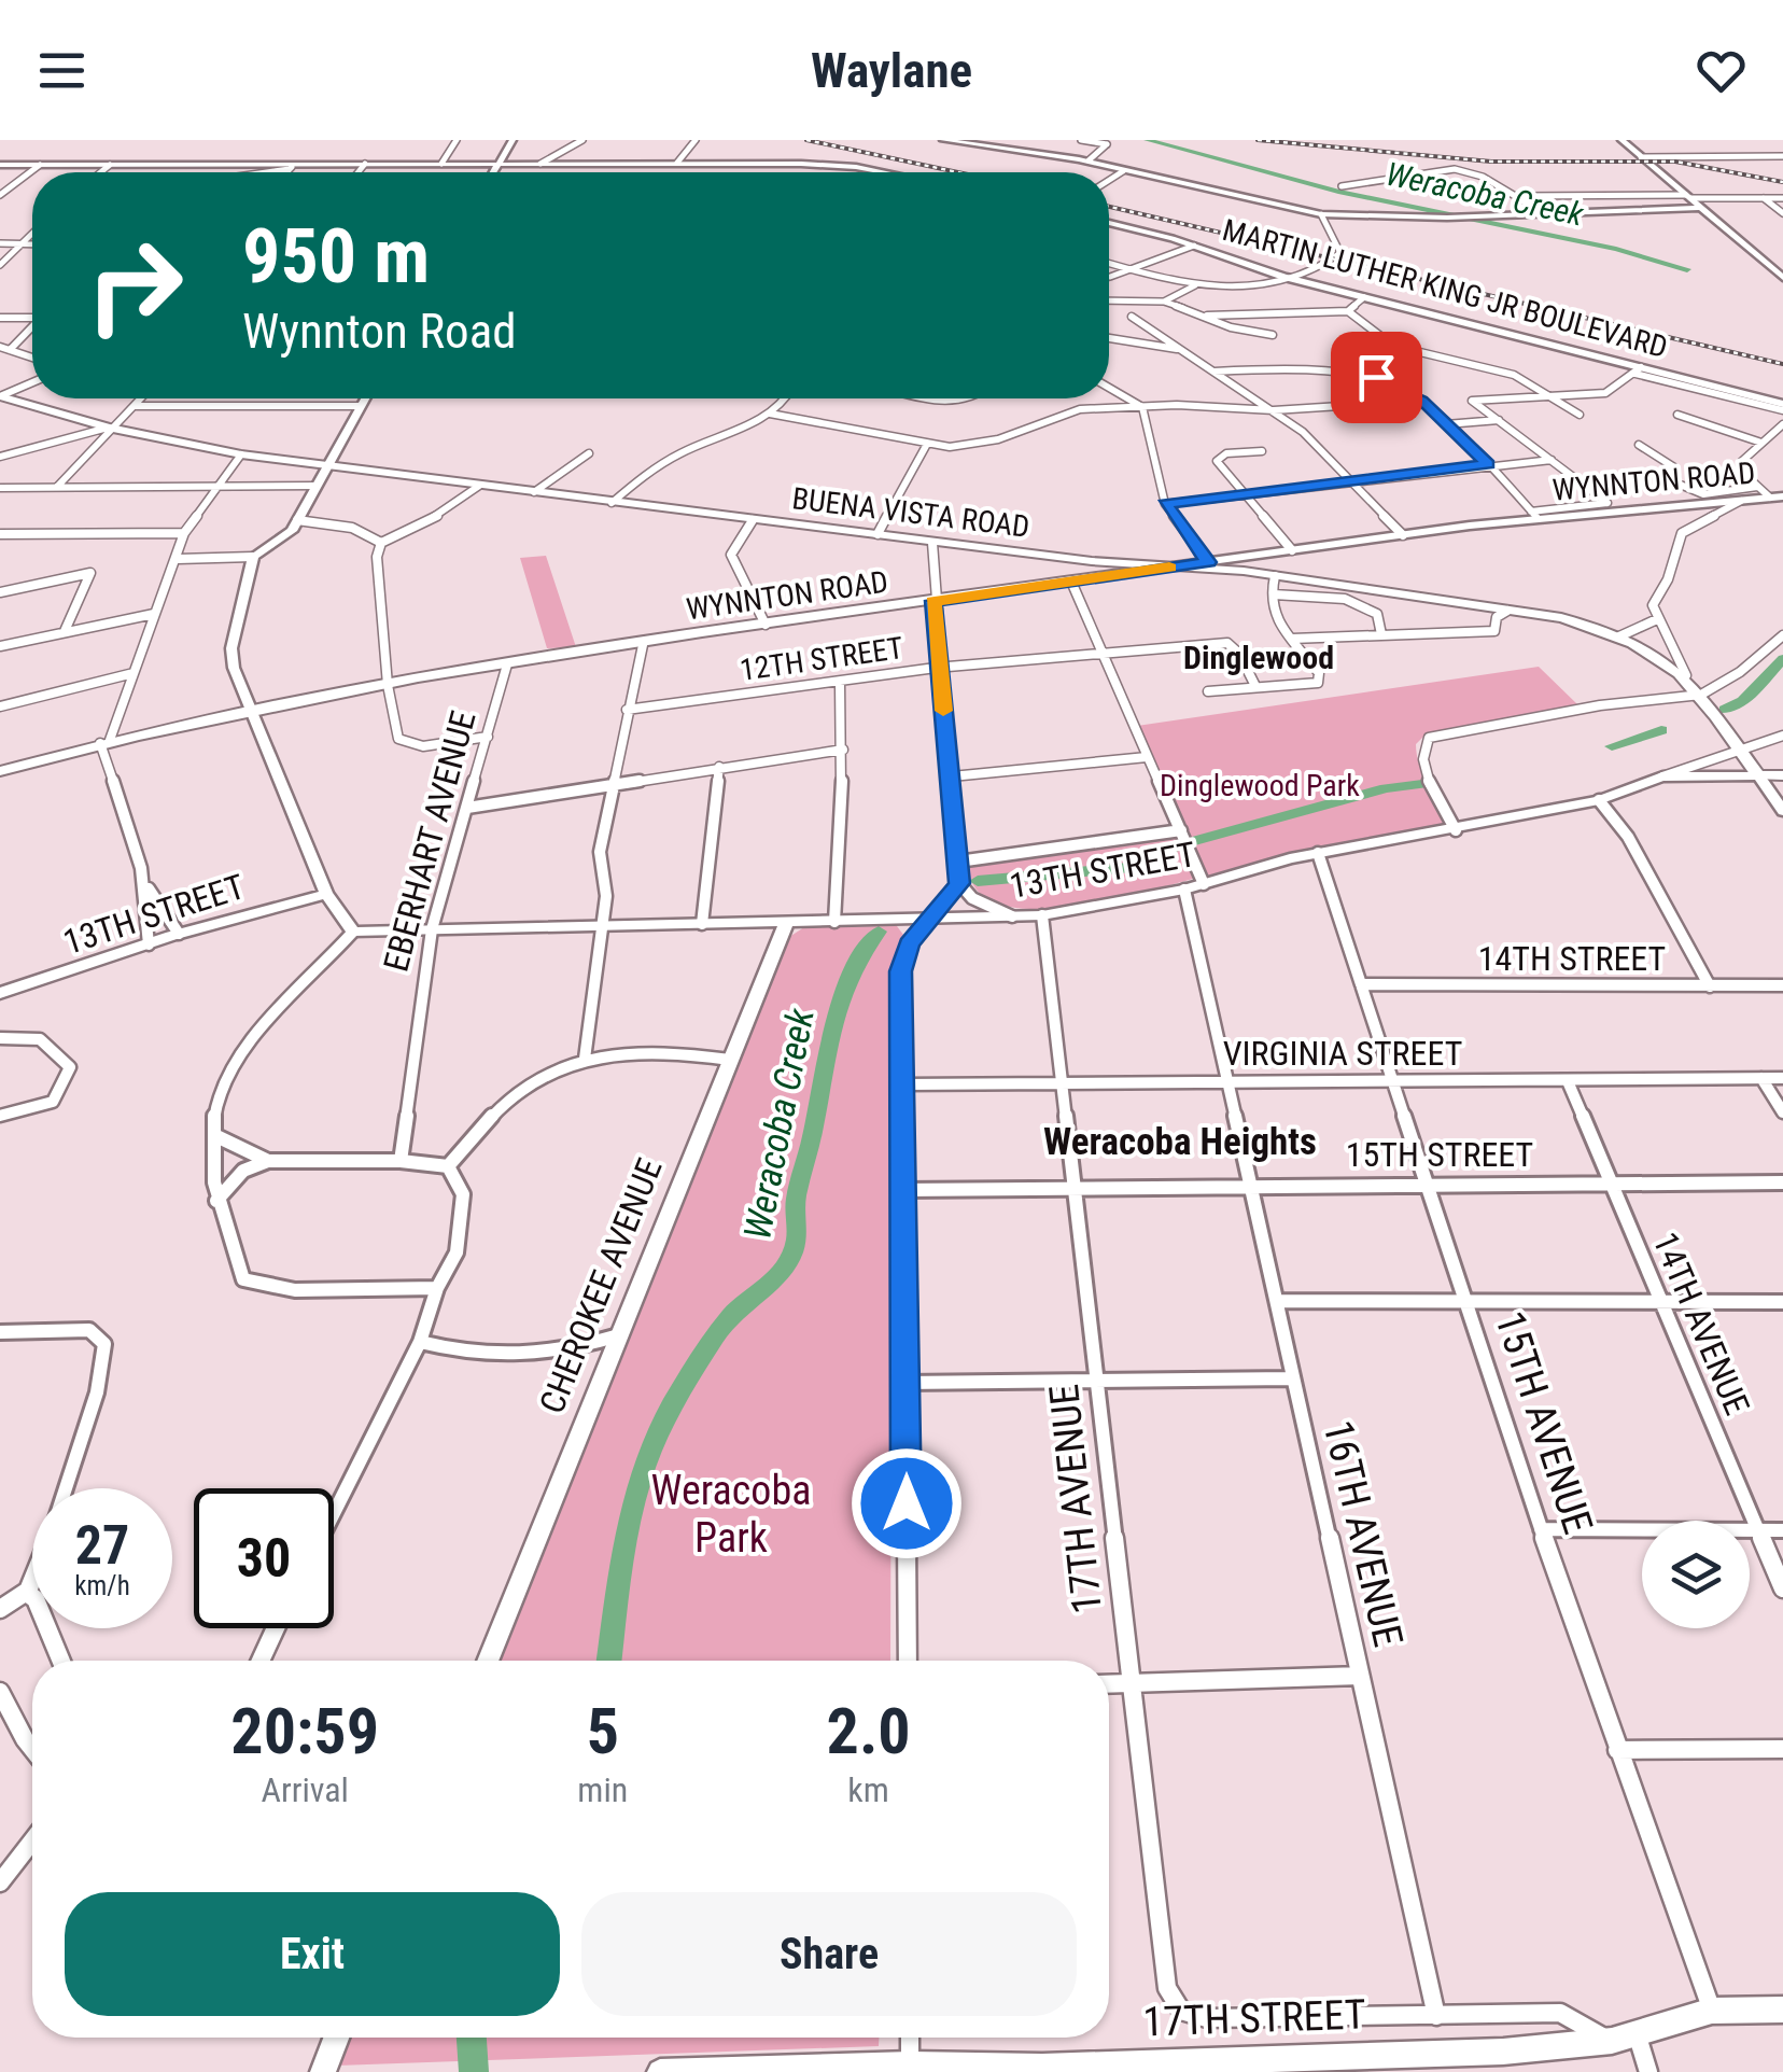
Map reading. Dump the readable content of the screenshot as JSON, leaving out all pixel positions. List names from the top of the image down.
{
  "streets": {
    "main road": [
      "MARTIN LUTHER KING JR BOULEVARD",
      "WYNNTON ROAD",
      "BUENA VISTA ROAD",
      "13TH STREET",
      "CHEROKEE AVENUE",
      "17TH STREET"
    ],
    "street": [
      "12TH STREET",
      "EBERHART AVENUE",
      "14TH STREET",
      "VIRGINIA STREET",
      "15TH STREET",
      "14TH AVENUE",
      "15TH AVENUE",
      "17TH AVENUE",
      "16TH AVENUE"
    ]
  },
  "crossings": [
    ["WYNNTON ROAD", "BUENA VISTA ROAD"],
    ["WYNNTON ROAD", "EBERHART AVENUE"],
    ["BUENA VISTA ROAD", "13TH STREET"],
    ["EBERHART AVENUE", "13TH STREET"],
    ["13TH STREET", "CHEROKEE AVENUE"],
    ["13TH STREET", "15TH AVENUE"],
    ["13TH STREET", "17TH AVENUE"],
    ["13TH STREET", "16TH AVENUE"],
    ["14TH STREET", "15TH AVENUE"],
    ["VIRGINIA STREET", "14TH AVENUE"],
    ["VIRGINIA STREET", "15TH AVENUE"],
    ["VIRGINIA STREET", "17TH AVENUE"],
    ["VIRGINIA STREET", "16TH AVENUE"],
    ["15TH STREET", "14TH AVENUE"],
    ["15TH STREET", "15TH AVENUE"],
    ["15TH STREET", "17TH AVENUE"],
    ["15TH STREET", "16TH AVENUE"],
    ["15TH AVENUE", "17TH STREET"],
    ["17TH AVENUE", "16TH AVENUE"]
  ],
  "districts": ["Dinglewood", "Weracoba Heights"],
  "water": ["Weracoba Creek"],
  "parks": ["Dinglewood Park", "Weracoba Park"],
  "page": {
    "header": "Waylane",
    "turn": ["950 m", "Wynnton Road"],
    "speed": "27 km/h",
    "limit": "30",
    "eta": [
      "20:59",
      "Arrival",
      "5",
      "min",
      "2.0",
      "km"
    ],
    "buttons": ["Exit", "Share"]
  }
}
